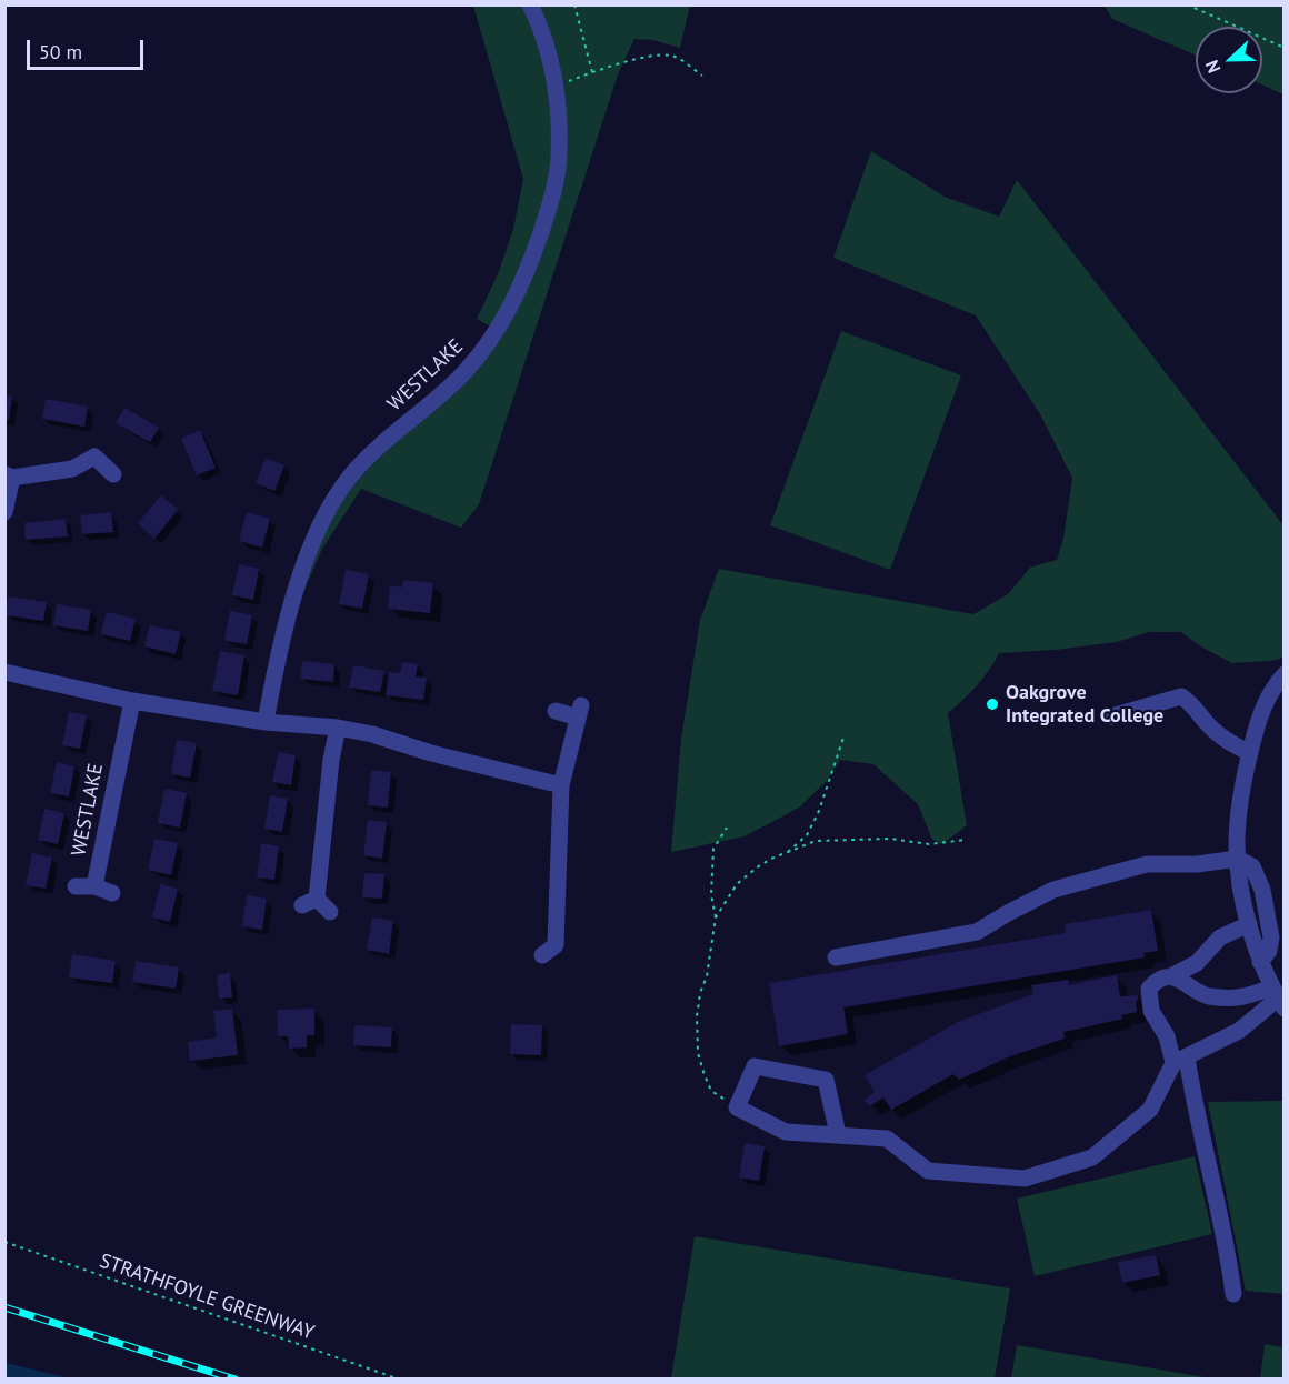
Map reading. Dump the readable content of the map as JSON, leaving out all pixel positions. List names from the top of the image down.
{
  "streets": {
    "street": ["WESTLAKE"],
    "path": ["STRATHFOYLE GREENWAY"]
  },
  "places": ["Oakgrove Integrated College"],
  "scale_bar": "50 m",
  "north": "left"
}
